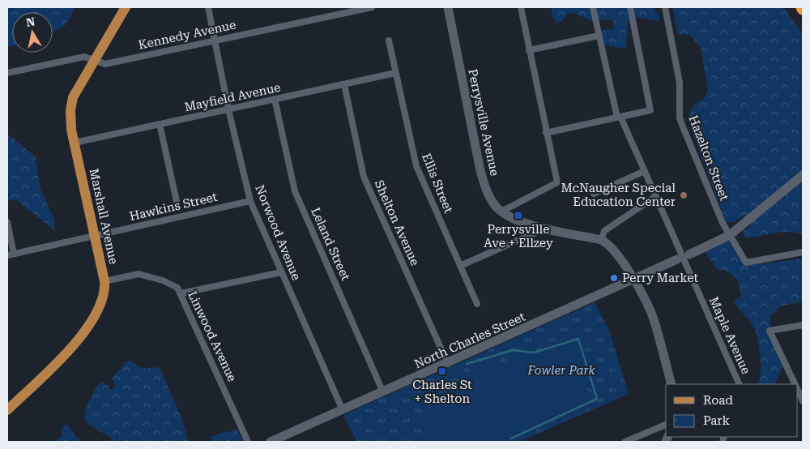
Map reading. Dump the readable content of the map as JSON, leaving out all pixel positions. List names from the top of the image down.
{
  "streets": {
    "main road": ["Marshall Avenue"],
    "street": [
      "Kennedy Avenue",
      "Mayfield Avenue",
      "Perrysville Avenue",
      "Hazelton Street",
      "Ellis Street",
      "Hawkins Street",
      "Shelton Avenue",
      "Norwood Avenue",
      "Leland Street",
      "Maple Avenue",
      "Linwood Avenue",
      "North Charles Street"
    ]
  },
  "crossings": [
    ["Kennedy Avenue", "Marshall Avenue"],
    ["Kennedy Avenue", "Norwood Avenue"],
    ["Mayfield Avenue", "Ellis Street"],
    ["Mayfield Avenue", "Marshall Avenue"],
    ["Mayfield Avenue", "Shelton Avenue"],
    ["Mayfield Avenue", "Norwood Avenue"],
    ["Mayfield Avenue", "Leland Street"],
    ["Perrysville Avenue", "North Charles Street"],
    ["Hazelton Street", "North Charles Street"],
    ["Hawkins Street", "Marshall Avenue"],
    ["Hawkins Street", "Norwood Avenue"],
    ["Marshall Avenue", "Linwood Avenue"],
    ["Shelton Avenue", "North Charles Street"],
    ["Norwood Avenue", "North Charles Street"],
    ["Leland Street", "North Charles Street"],
    ["Maple Avenue", "North Charles Street"]
  ],
  "parks": ["Fowler Park"],
  "places": {
    "other": ["McNaugher Special Education Center", "Perry Market"],
    "transit": ["Perrysville Ave + Ellzey", "Charles St + Shelton"]
  },
  "legend": ["Road", "Park"],
  "north": "top"
}
